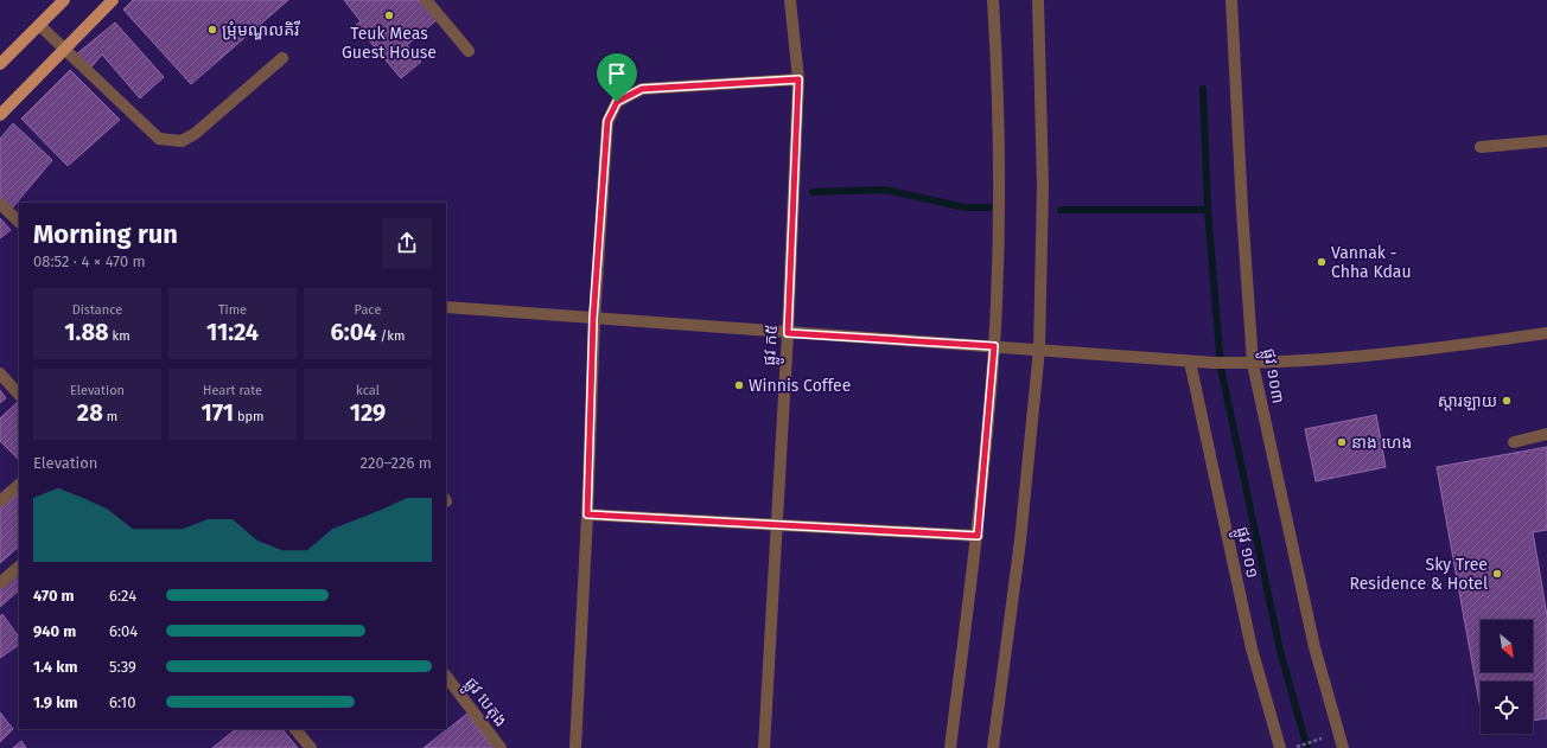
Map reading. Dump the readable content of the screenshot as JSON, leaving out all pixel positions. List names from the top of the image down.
{
  "streets": {
    "street": [
      "ផ្លូវ ក៥",
      "ផ្លូវ ១០៣",
      "ផ្លូវ ១០១",
      "ផ្លូវ បេតុង"
    ]
  },
  "places": [
    "Teuk Meas Guest House",
    "ម្រុំមណ្ឌលគិរី",
    "Vannak - Chha Kdau",
    "Winnis Coffee",
    "ស្តារឡាយ",
    "នាង ហេង",
    "Sky Tree Residence & Hotel"
  ],
  "north": "bottom right",
  "page": {
    "heading": ["Morning run", "08:52 · 4 × 470 m"],
    "stats": [
      ["Distance", "1.88 km"],
      ["Time", "11:24"],
      ["Pace", "6:04 /km"],
      ["Elevation", "28 m"],
      ["Heart rate", "171 bpm"],
      ["kcal", "129"]
    ],
    "chart": ["Elevation", "220–226 m"],
    "list": [
      {
        "name": "470 m",
        "note": "6:24"
      },
      {
        "name": "940 m",
        "note": "6:04"
      },
      {
        "name": "1.4 km",
        "note": "5:39"
      },
      {
        "name": "1.9 km",
        "note": "6:10"
      }
    ]
  }
}
